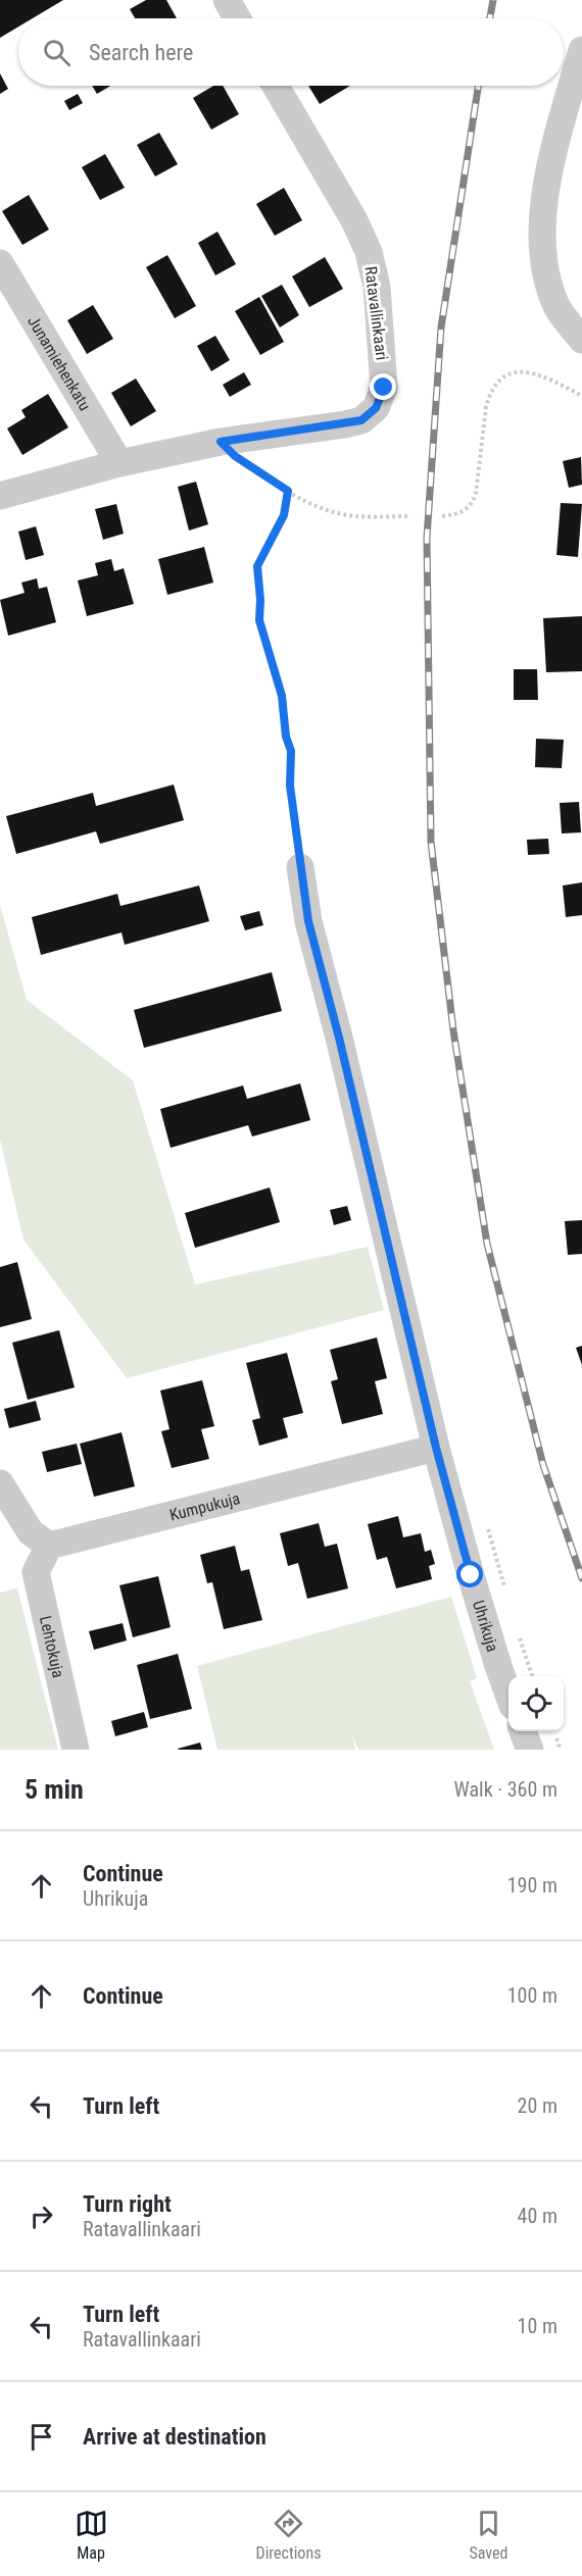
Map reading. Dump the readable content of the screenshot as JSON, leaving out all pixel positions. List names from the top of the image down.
{
  "streets": {
    "street": [
      "Ratavallinkaari",
      "Junamiehenkatu",
      "Kumpukuja",
      "Uhrikuja",
      "Lehtokuja"
    ]
  },
  "crossings": [
    ["Ratavallinkaari", "Junamiehenkatu"],
    ["Kumpukuja", "Uhrikuja"],
    ["Kumpukuja", "Lehtokuja"]
  ],
  "page": {
    "search": "Search here",
    "heading": ["5 min", "Walk · 360 m"],
    "list": [
      ["Continue", "Uhrikuja", "190 m"],
      ["Continue", "100 m"],
      ["Turn left", "20 m"],
      ["Turn right", "Ratavallinkaari", "40 m"],
      ["Turn left", "Ratavallinkaari", "10 m"],
      "Arrive at destination"
    ],
    "nav": ["Map", "Directions", "Saved"]
  }
}
